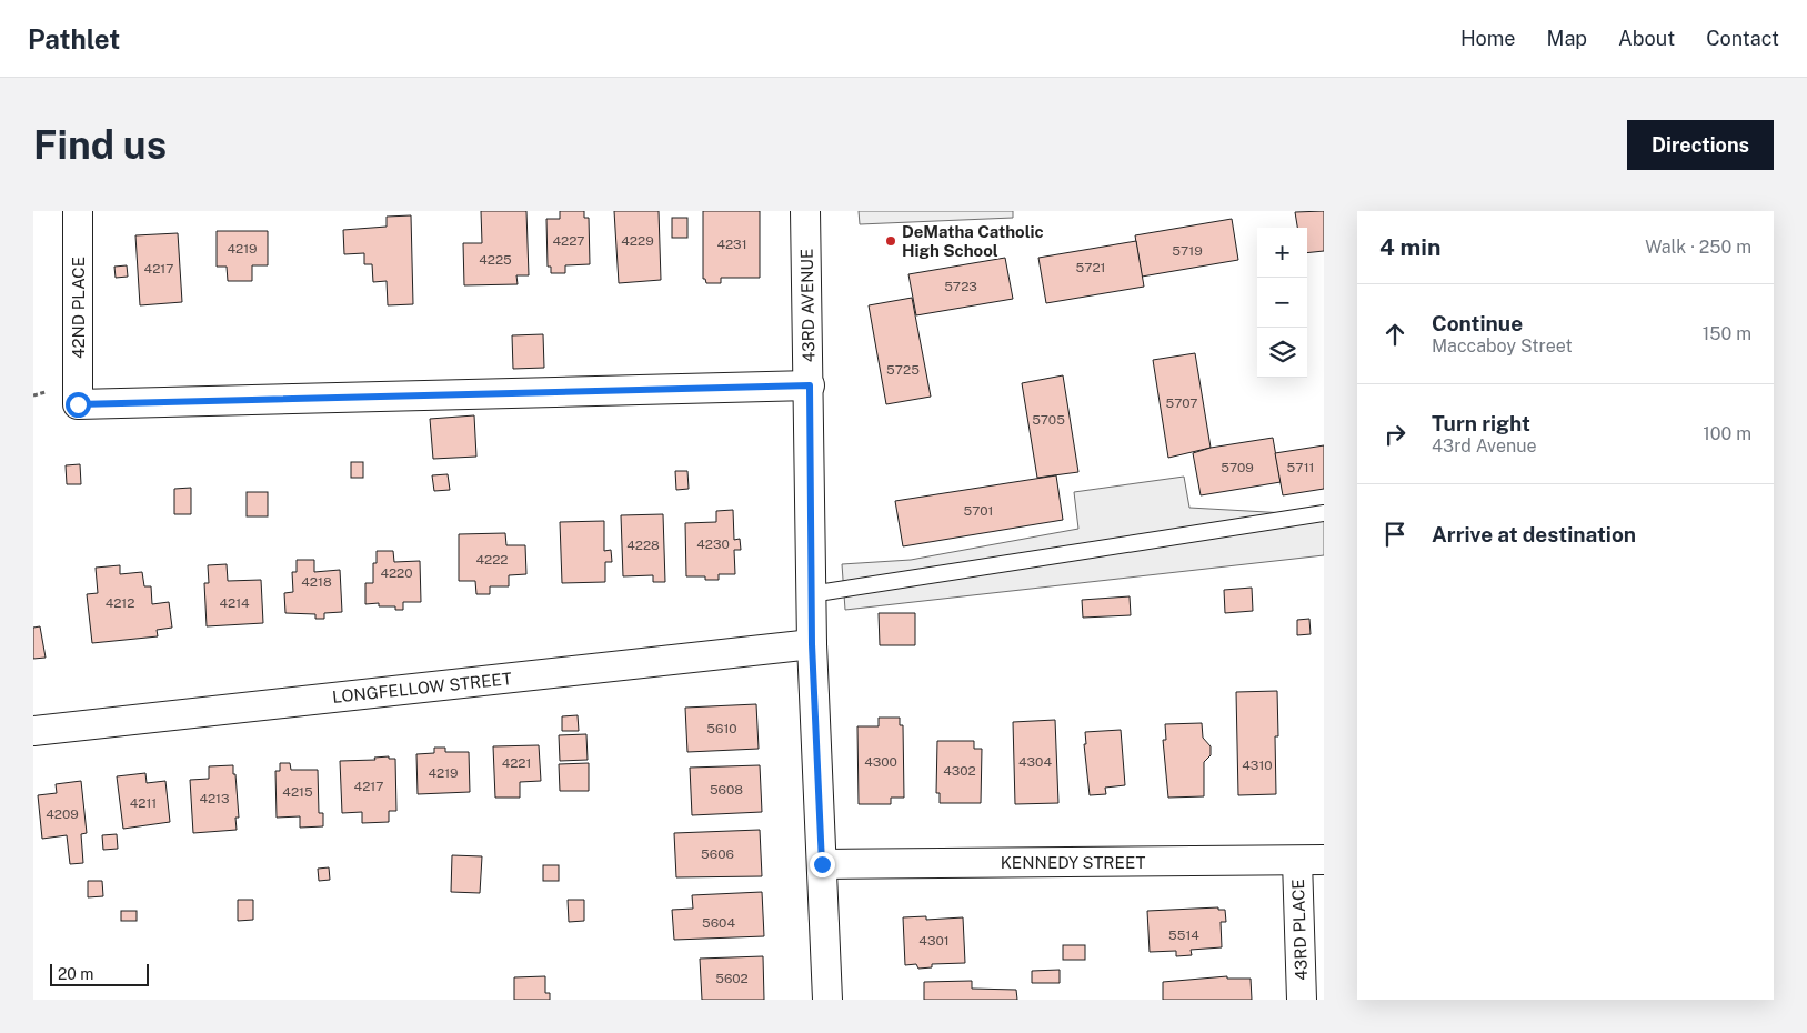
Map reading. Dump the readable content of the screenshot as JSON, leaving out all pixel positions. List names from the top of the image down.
{
  "streets": {
    "street": [
      "43RD AVENUE",
      "42ND PLACE",
      "LONGFELLOW STREET",
      "KENNEDY STREET",
      "43RD PLACE"
    ]
  },
  "crossings": [
    ["43RD AVENUE", "42ND PLACE"],
    ["43RD AVENUE", "LONGFELLOW STREET"],
    ["43RD AVENUE", "KENNEDY STREET"],
    ["KENNEDY STREET", "43RD PLACE"]
  ],
  "places": ["DeMatha Catholic High School"],
  "house_numbers": [
    "4227",
    "4229",
    "4231",
    "4219",
    "5719",
    "4225",
    "5721",
    "4217",
    "5723",
    "5725",
    "5707",
    "5705",
    "5709",
    "5711",
    "5701",
    "4230",
    "4228",
    "4222",
    "4220",
    "4218",
    "4212",
    "4214",
    "5610",
    "4300",
    "4304",
    "4221",
    "4310",
    "4302",
    "4219",
    "4217",
    "5608",
    "4215",
    "4213",
    "4211",
    "4209",
    "5606",
    "5604",
    "5514",
    "4301",
    "5602"
  ],
  "scale_bar": "20 m",
  "page": {
    "header": "Pathlet",
    "nav": [
      "Home",
      "Map",
      "About",
      "Contact"
    ],
    "buttons": "Directions",
    "title": "Find us",
    "heading": ["4 min", "Walk · 250 m"],
    "map_buttons": ["+", "−"],
    "list": [
      ["Continue", "Maccaboy Street", "150 m"],
      ["Turn right", "43rd Avenue", "100 m"],
      "Arrive at destination"
    ],
    "scale": "20 m"
  }
}
